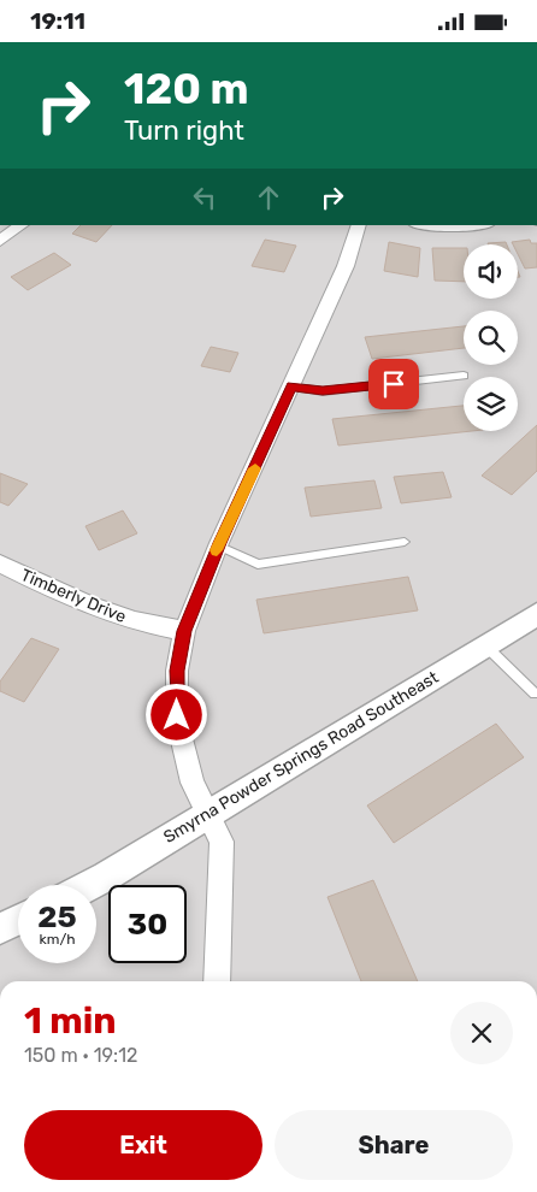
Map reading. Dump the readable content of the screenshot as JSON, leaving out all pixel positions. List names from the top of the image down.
{
  "streets": {
    "street": ["Timberly Drive", "Smyrna Powder Springs Road Southeast"]
  },
  "page": {
    "status": "19:11",
    "turn": ["120 m", "Turn right"],
    "speed": "25 km/h",
    "limit": "30",
    "heading": ["1 min", "150 m · 19:12"],
    "buttons": ["Exit", "Share"]
  }
}
